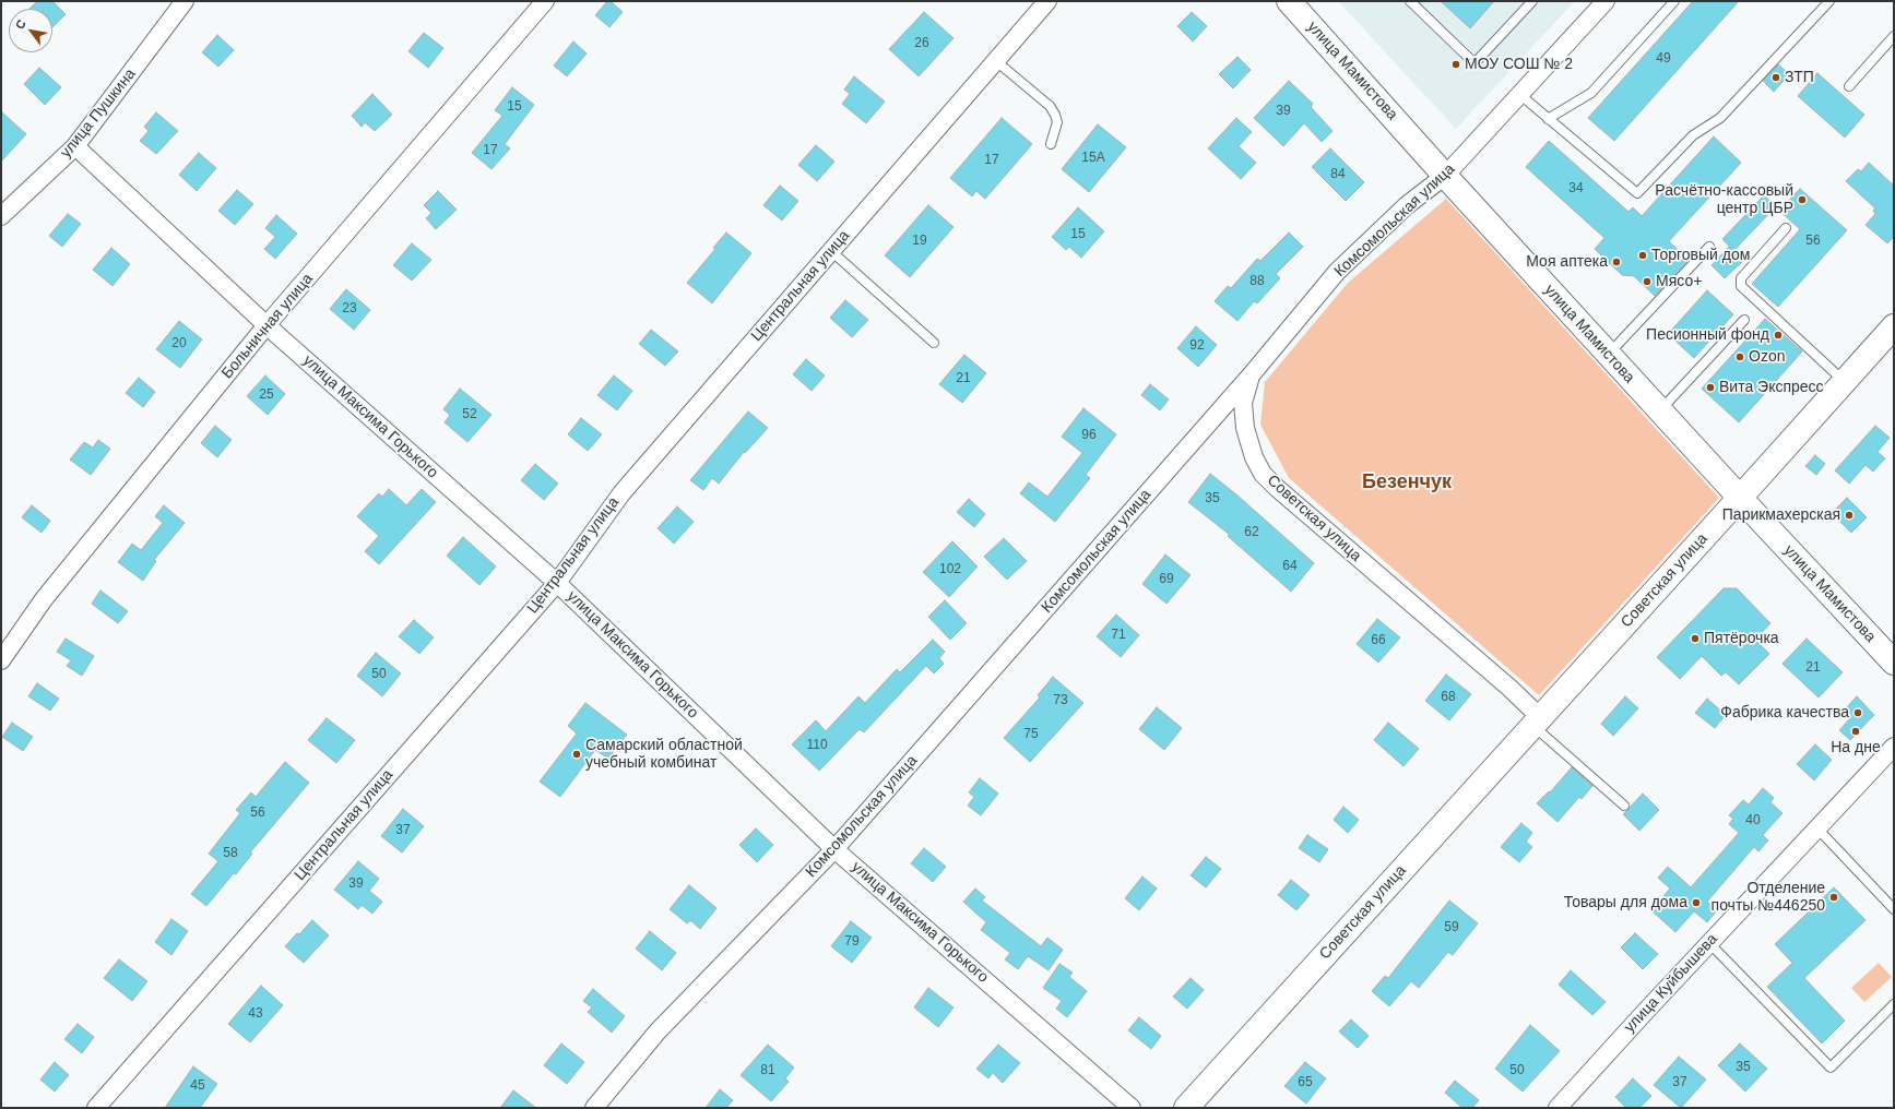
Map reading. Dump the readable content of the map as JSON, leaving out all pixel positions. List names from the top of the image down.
{
  "streets": {
    "street": [
      "улица Мамистова",
      "улица Пушкина",
      "Комсомольская улица",
      "Центральная улица",
      "Больничная улица",
      "улица Максима Горького",
      "Советская улица",
      "улица Куйбышева"
    ]
  },
  "crossings": [
    ["улица Мамистова", "Комсомольская улица"],
    ["улица Мамистова", "Советская улица"],
    ["улица Пушкина", "улица Максима Горького"],
    ["Комсомольская улица", "улица Максима Горького"],
    ["Комсомольская улица", "Советская улица"],
    ["Центральная улица", "улица Максима Горького"],
    ["Больничная улица", "улица Максима Горького"]
  ],
  "districts": ["Безенчук"],
  "places": [
    "МОУ СОШ № 2",
    "ЗТП",
    "Расчётно-кассовый центр ЦБР",
    "Торговый дом",
    "Моя аптека",
    "Мясо+",
    "Песионный фонд",
    "Ozon",
    "Вита Экспресс",
    "Парикмахерская",
    "Пятёрочка",
    "Фабрика качества",
    "На дне",
    "Самарский областной учебный комбинат",
    "Отделение почты №446250",
    "Товары для дома"
  ],
  "house_numbers": [
    "26",
    "49",
    "15",
    "39",
    "17",
    "15А",
    "17",
    "84",
    "34",
    "15",
    "19",
    "56",
    "88",
    "23",
    "20",
    "92",
    "21",
    "25",
    "52",
    "96",
    "35",
    "62",
    "64",
    "102",
    "69",
    "71",
    "66",
    "21",
    "50",
    "68",
    "73",
    "75",
    "110",
    "56",
    "40",
    "37",
    "58",
    "39",
    "59",
    "79",
    "43",
    "35",
    "81",
    "50",
    "65",
    "37",
    "45"
  ],
  "north": "top left"
}
